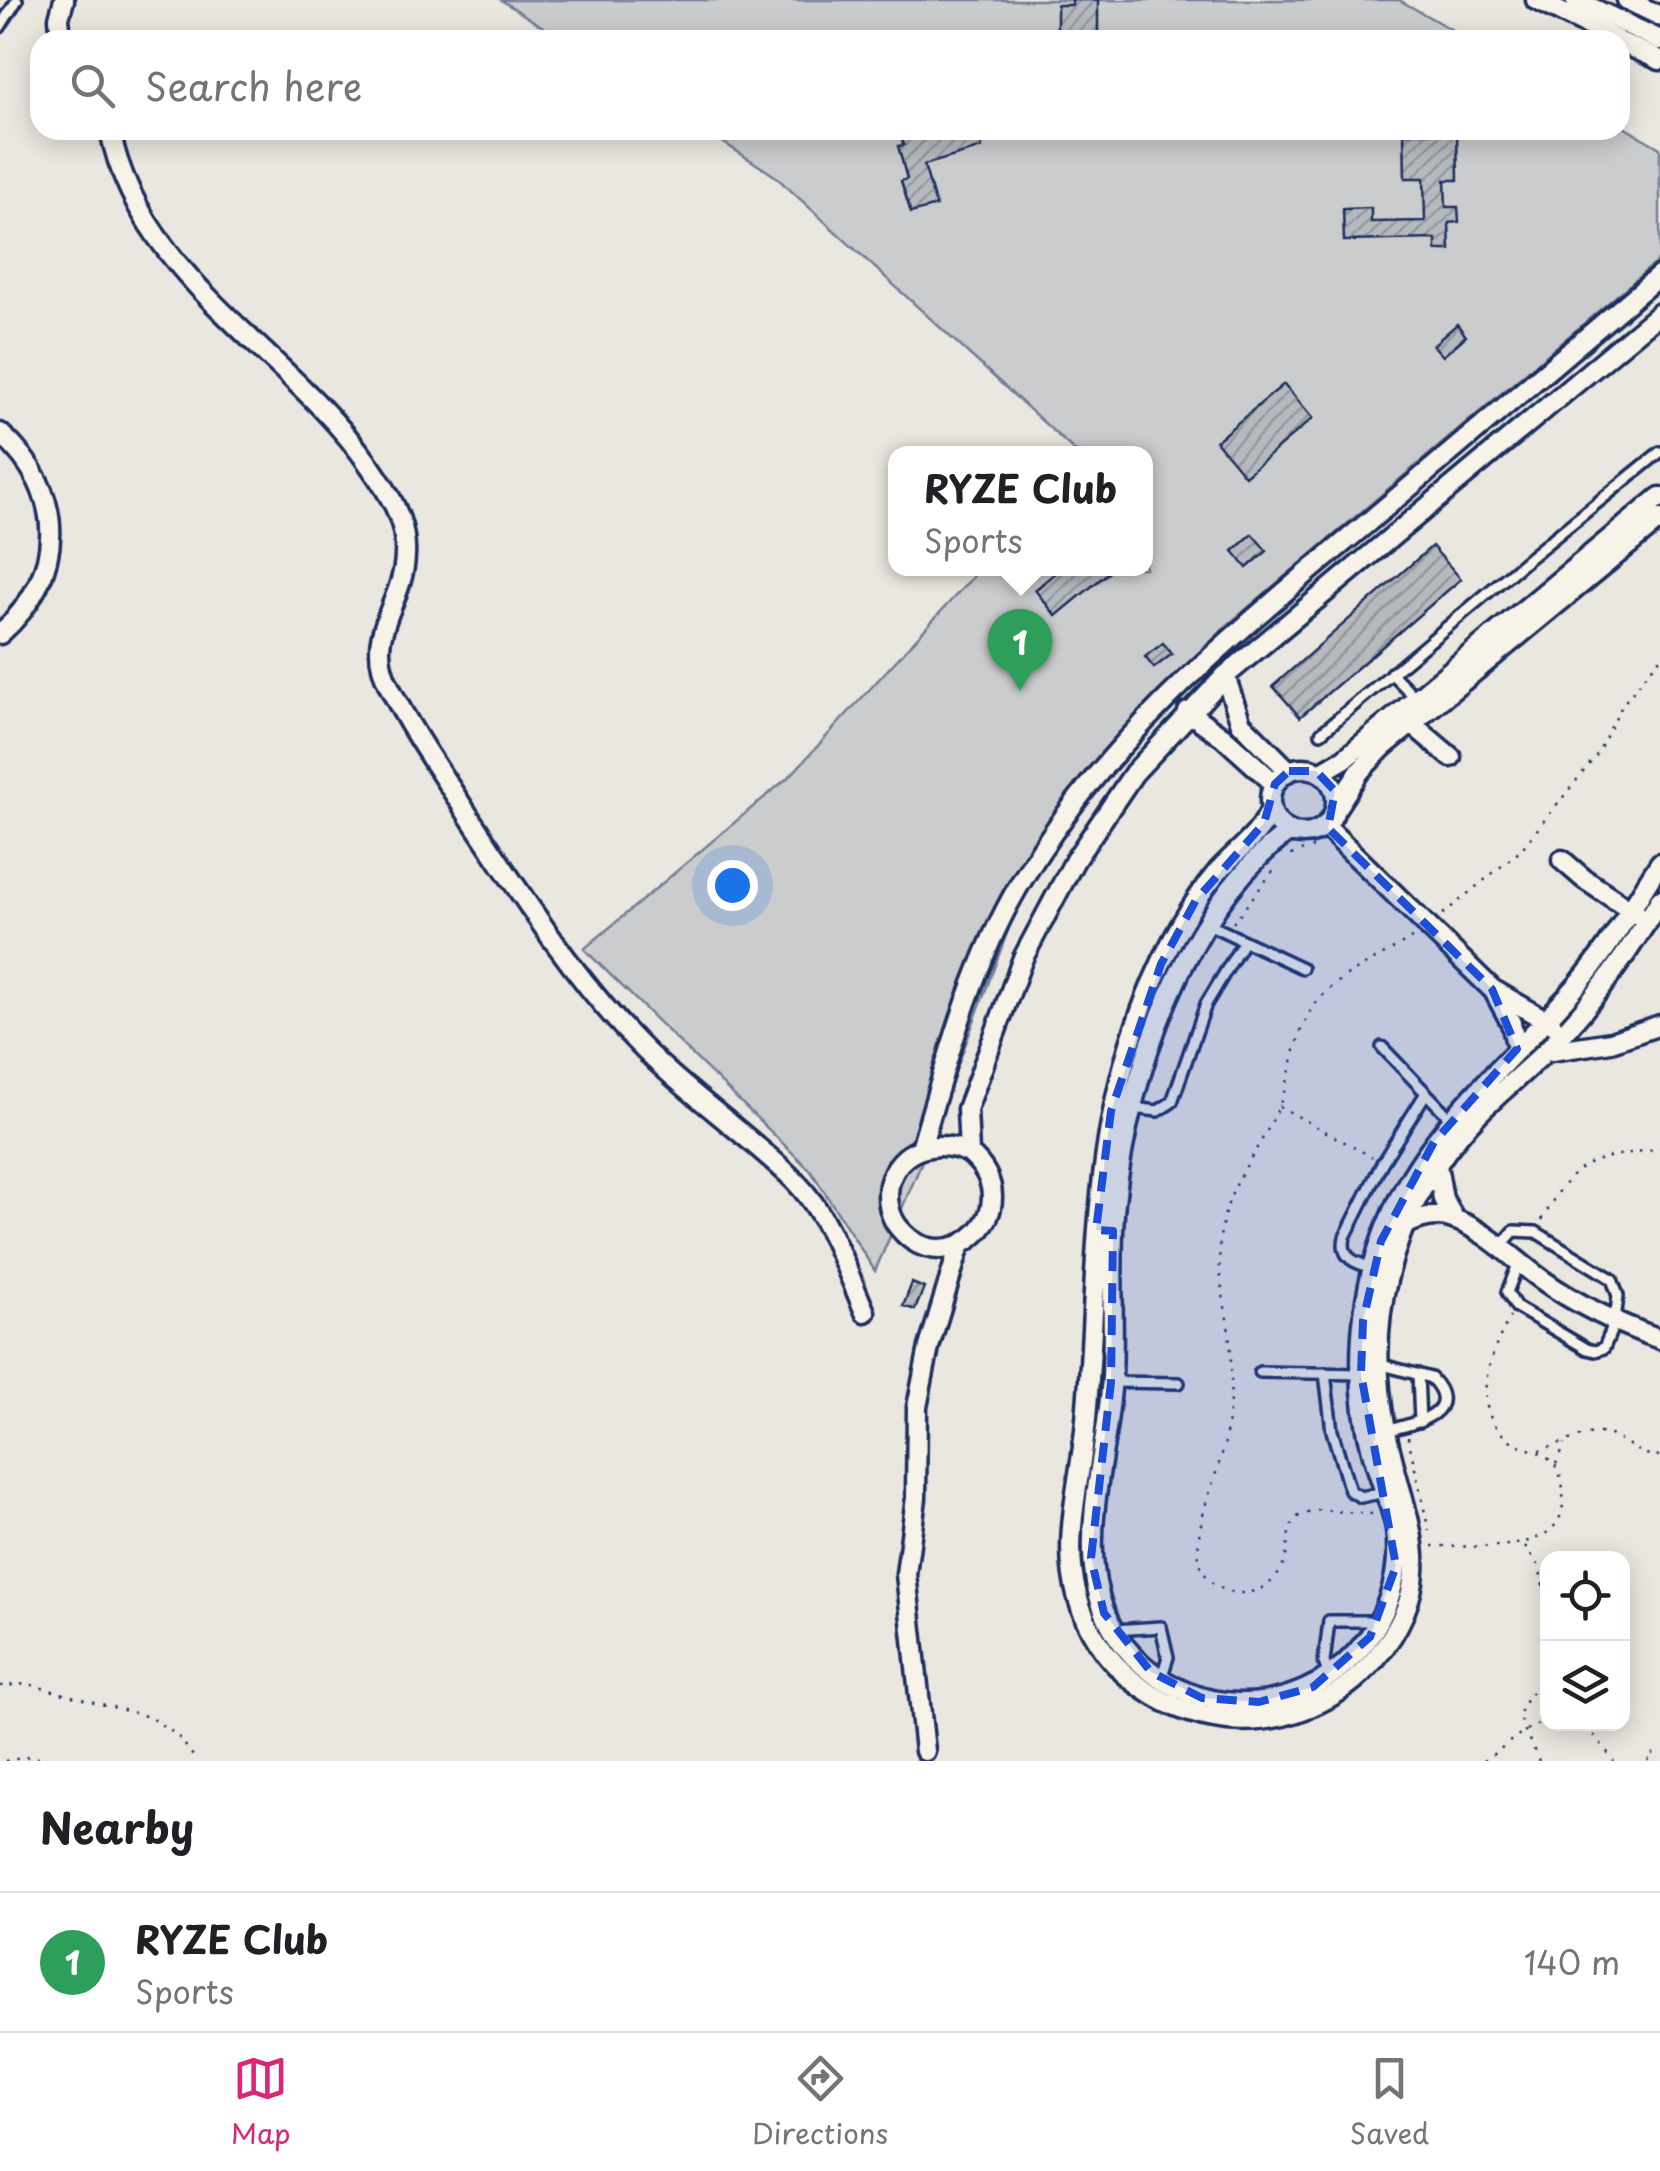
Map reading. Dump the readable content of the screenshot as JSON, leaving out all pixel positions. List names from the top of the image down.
{
  "page": {
    "search": "Search here",
    "popup": ["RYZE Club", "Sports"],
    "pins": "1",
    "heading": "Nearby",
    "list": [
      {
        "mark": "1",
        "name": "RYZE Club",
        "note": "Sports",
        "value": "140 m"
      }
    ],
    "nav": ["Map", "Directions", "Saved"]
  }
}
